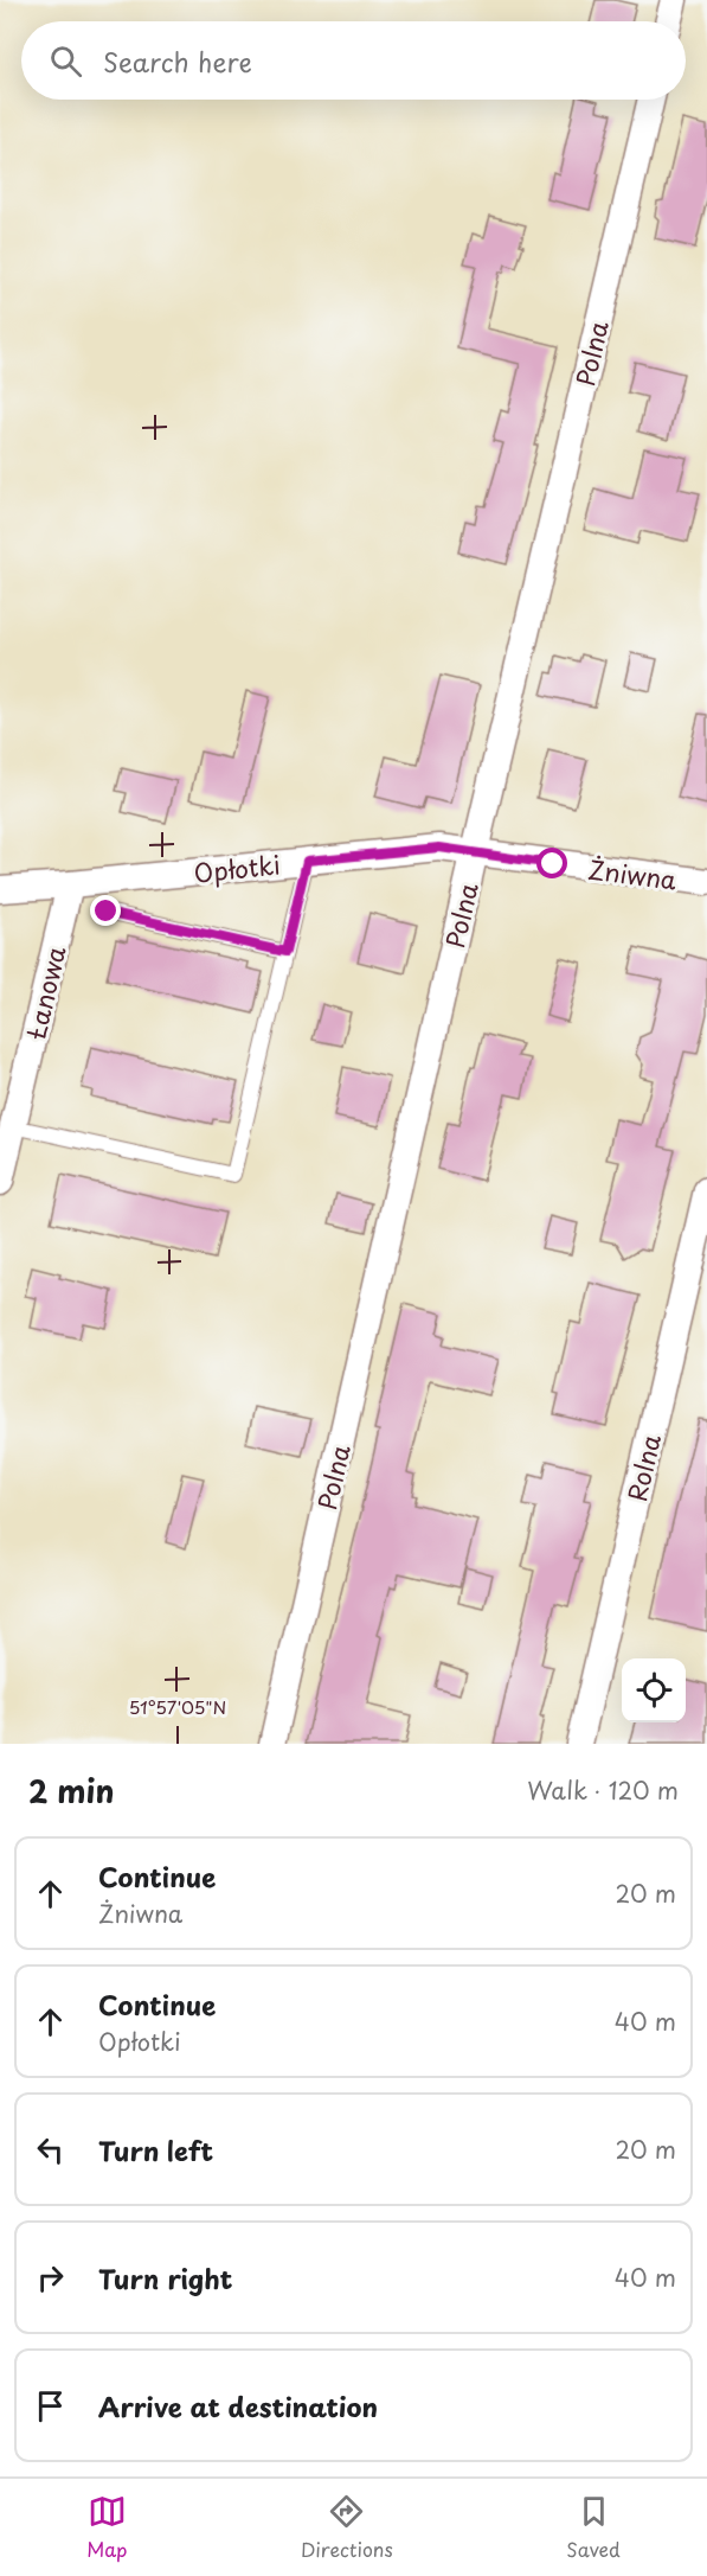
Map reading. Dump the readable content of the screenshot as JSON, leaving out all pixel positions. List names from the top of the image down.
{
  "streets": {
    "street": [
      "Polna",
      "Opłotki",
      "Żniwna",
      "Łanowa",
      "Rolna"
    ]
  },
  "crossings": [
    ["Polna", "Opłotki"],
    ["Polna", "Żniwna"],
    ["Opłotki", "Żniwna"],
    ["Opłotki", "Łanowa"]
  ],
  "page": {
    "search": "Search here",
    "heading": ["2 min", "Walk · 120 m"],
    "list": [
      ["Continue", "Żniwna", "20 m"],
      ["Continue", "Opłotki", "40 m"],
      ["Turn left", "20 m"],
      ["Turn right", "40 m"],
      "Arrive at destination"
    ],
    "nav": ["Map", "Directions", "Saved"]
  },
  "coordinates": ["51°57'05\"N"]
}
